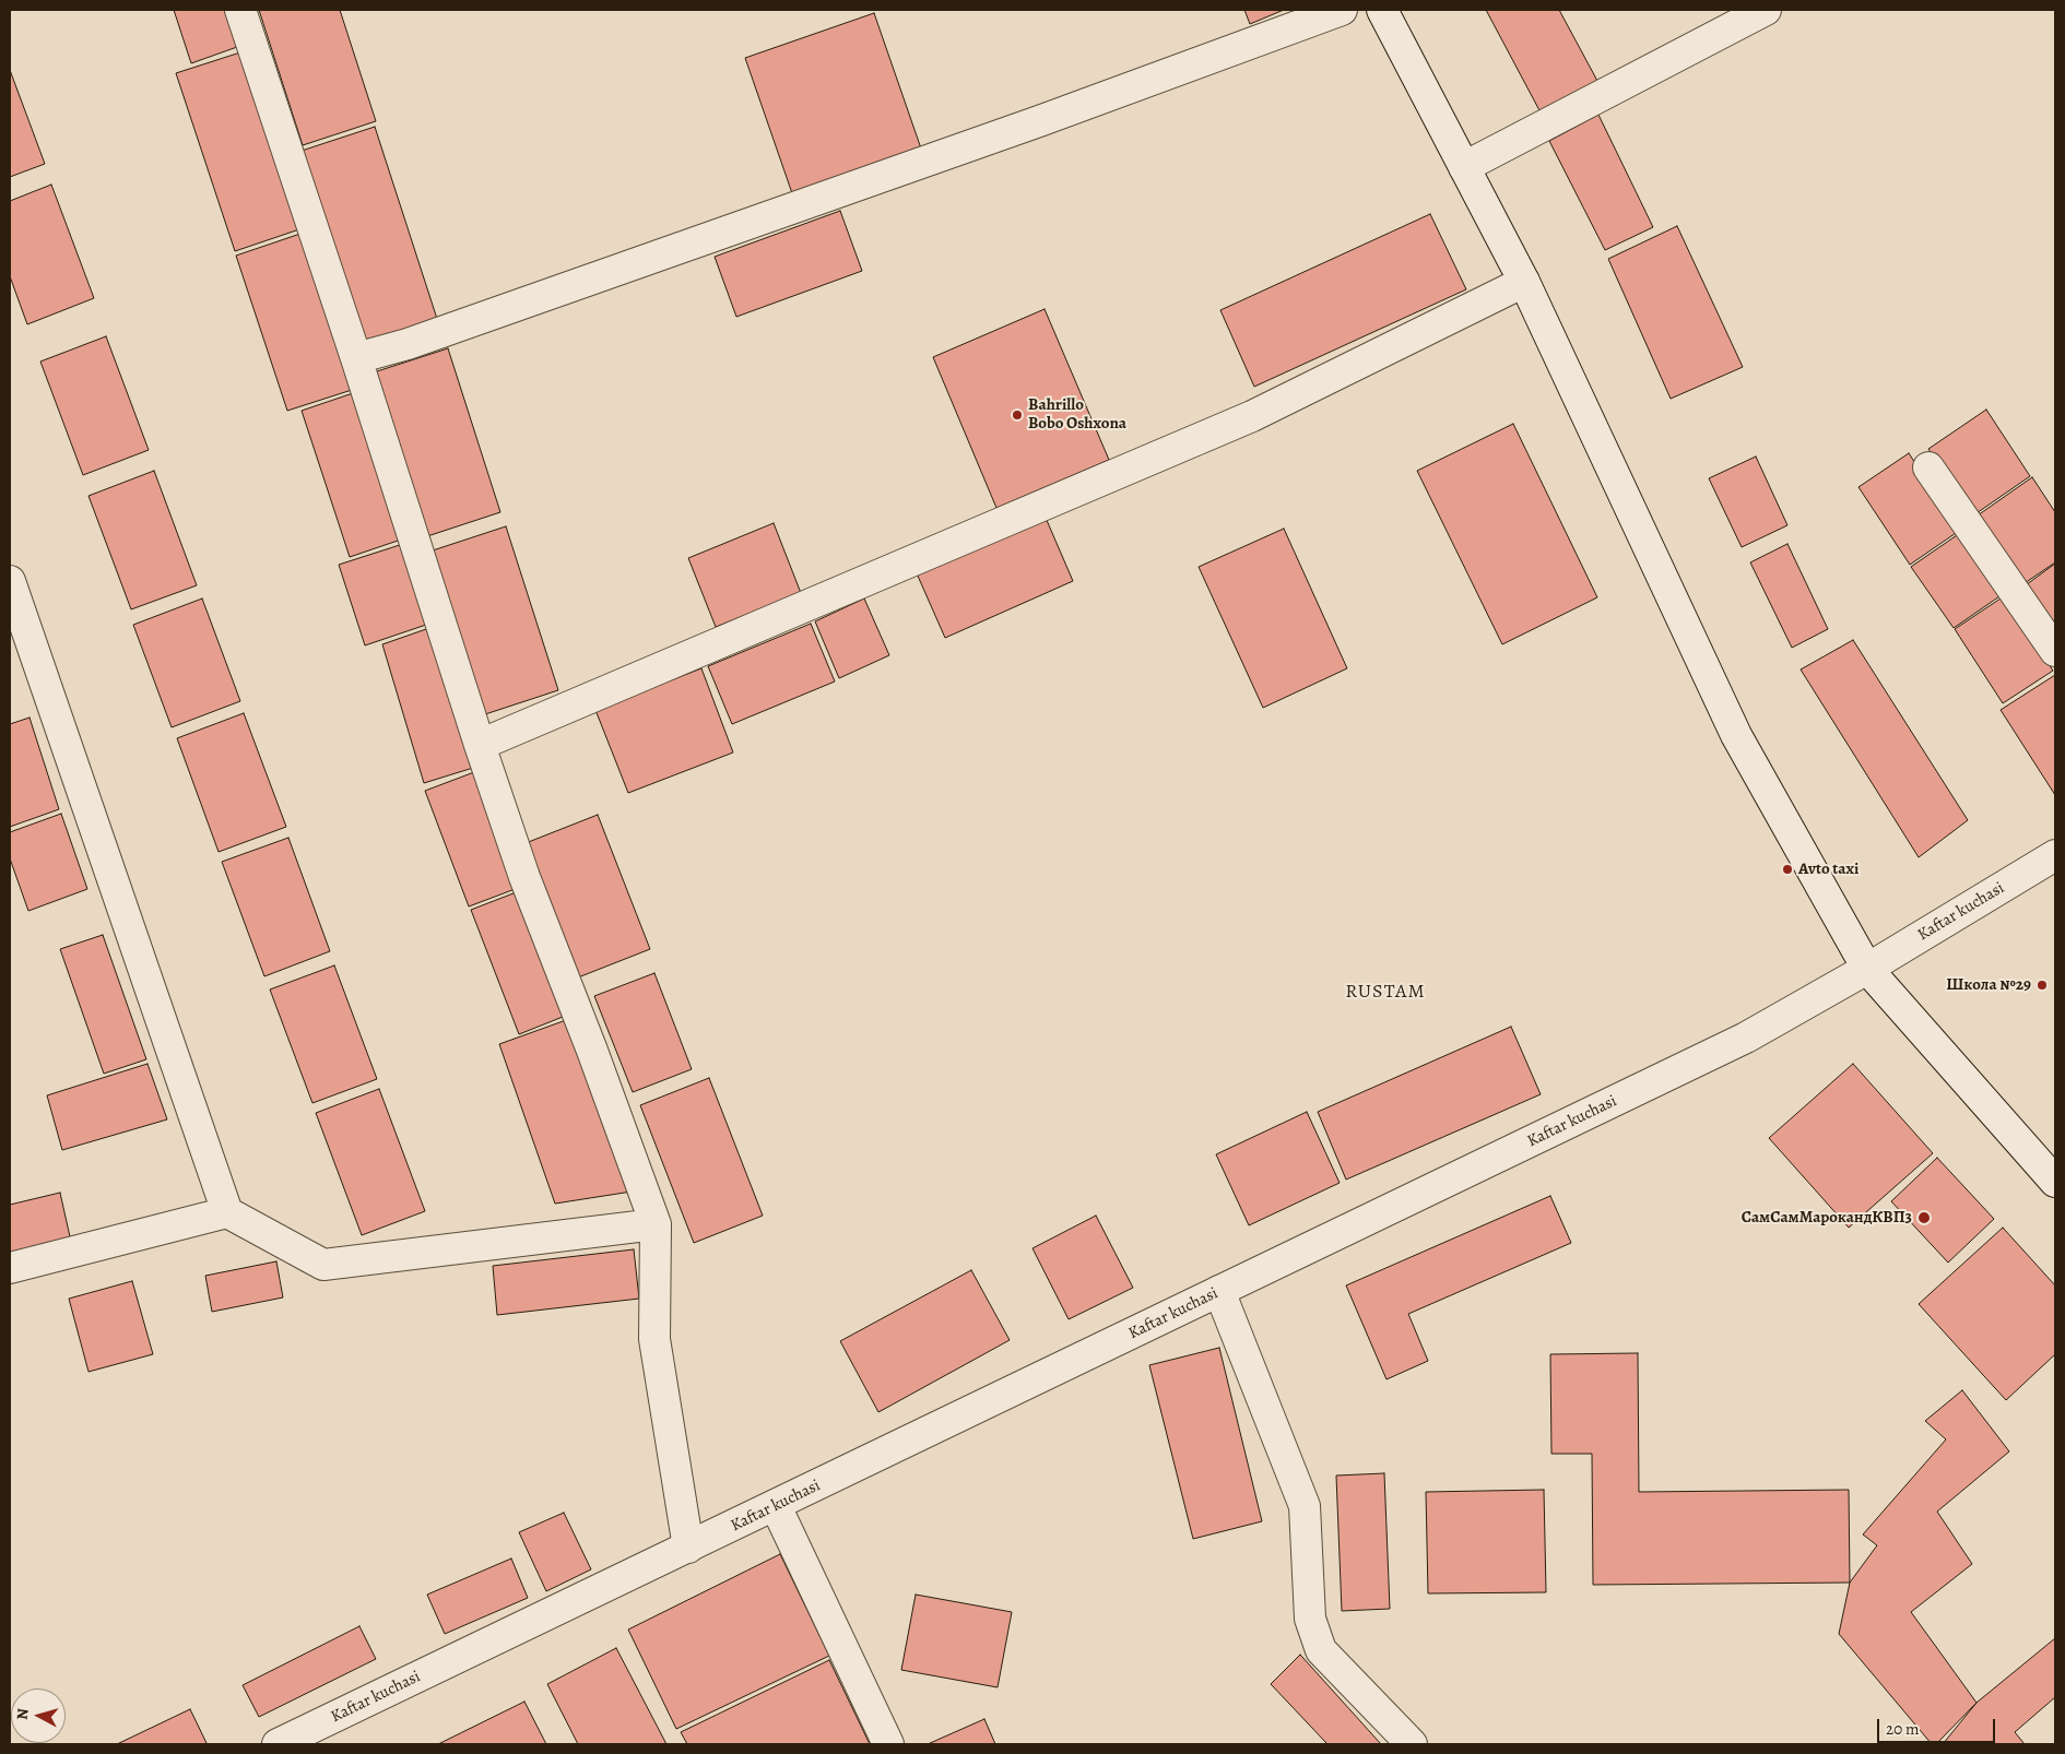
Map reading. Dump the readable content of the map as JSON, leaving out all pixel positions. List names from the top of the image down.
{
  "streets": {
    "street": ["Kaftar kuchasi"]
  },
  "districts": ["RUSTAM"],
  "places": [
    "Bahrillo Bobo Oshxona",
    "Avto taxi",
    "Школа №29",
    "СамСамМарокандКВП3"
  ],
  "scale_bar": "20 m",
  "north": "left"
}
